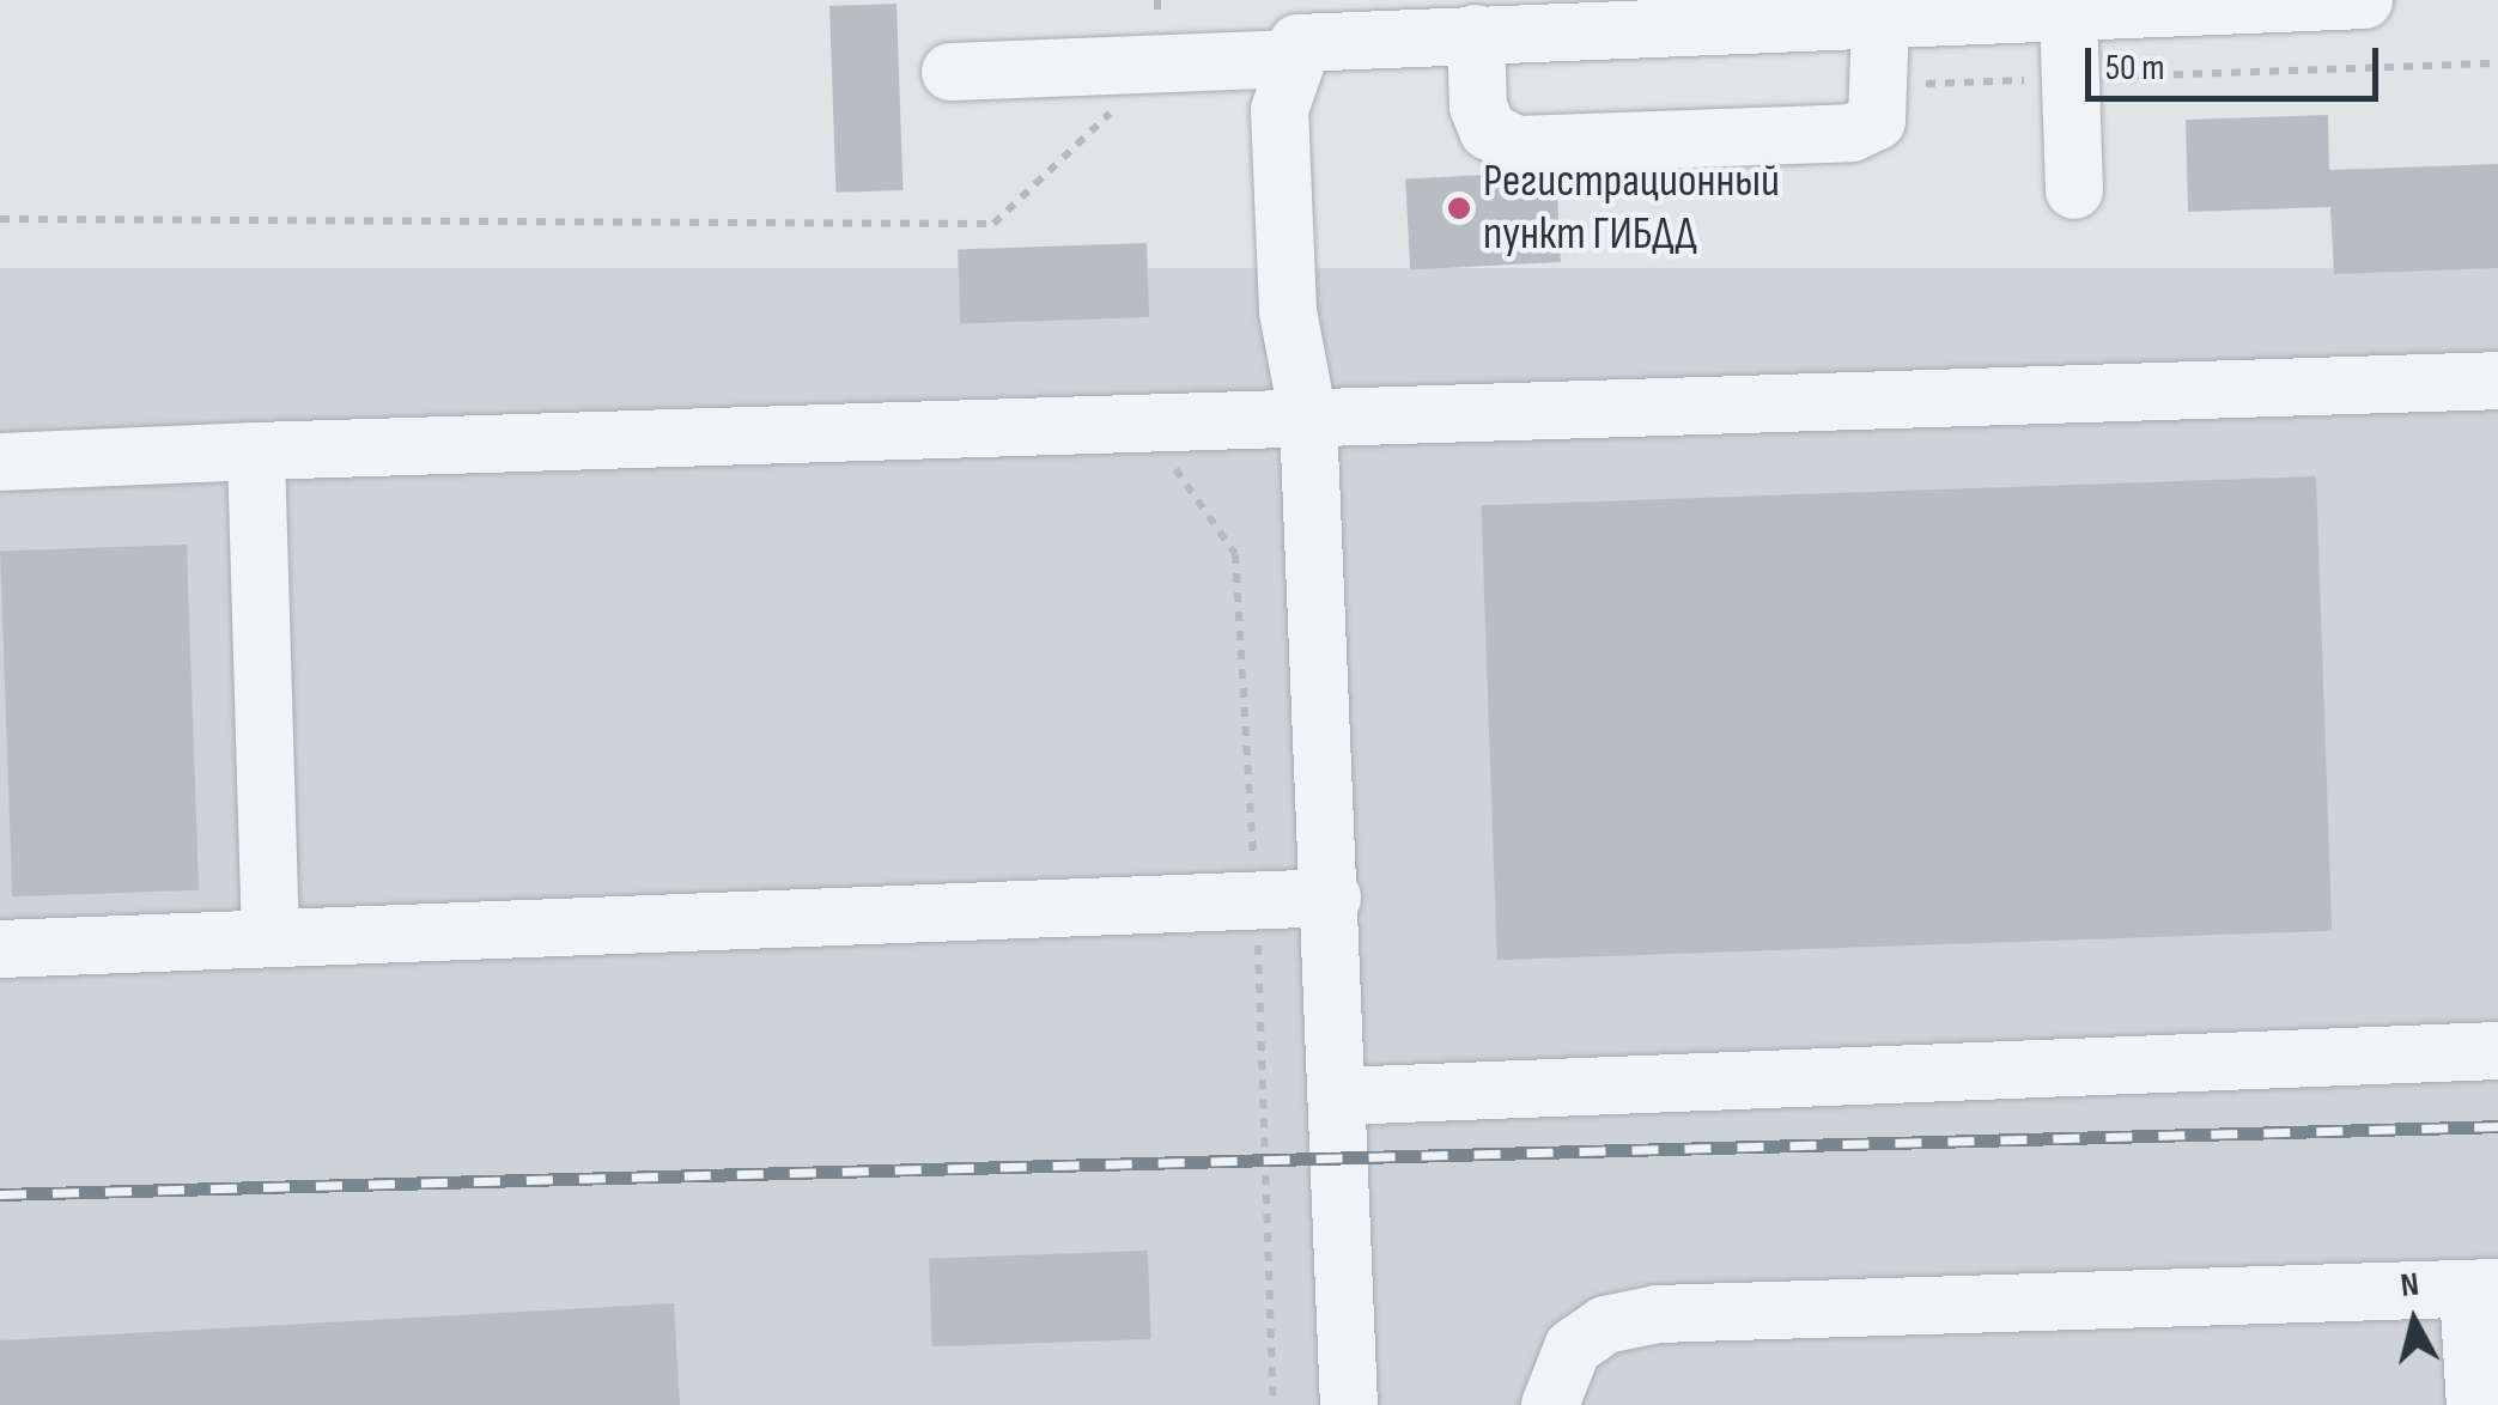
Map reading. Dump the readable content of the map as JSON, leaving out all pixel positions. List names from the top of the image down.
{
  "places": ["Регистрационный пункт ГИБДД"],
  "scale_bar": "50 m",
  "north": "top"
}
